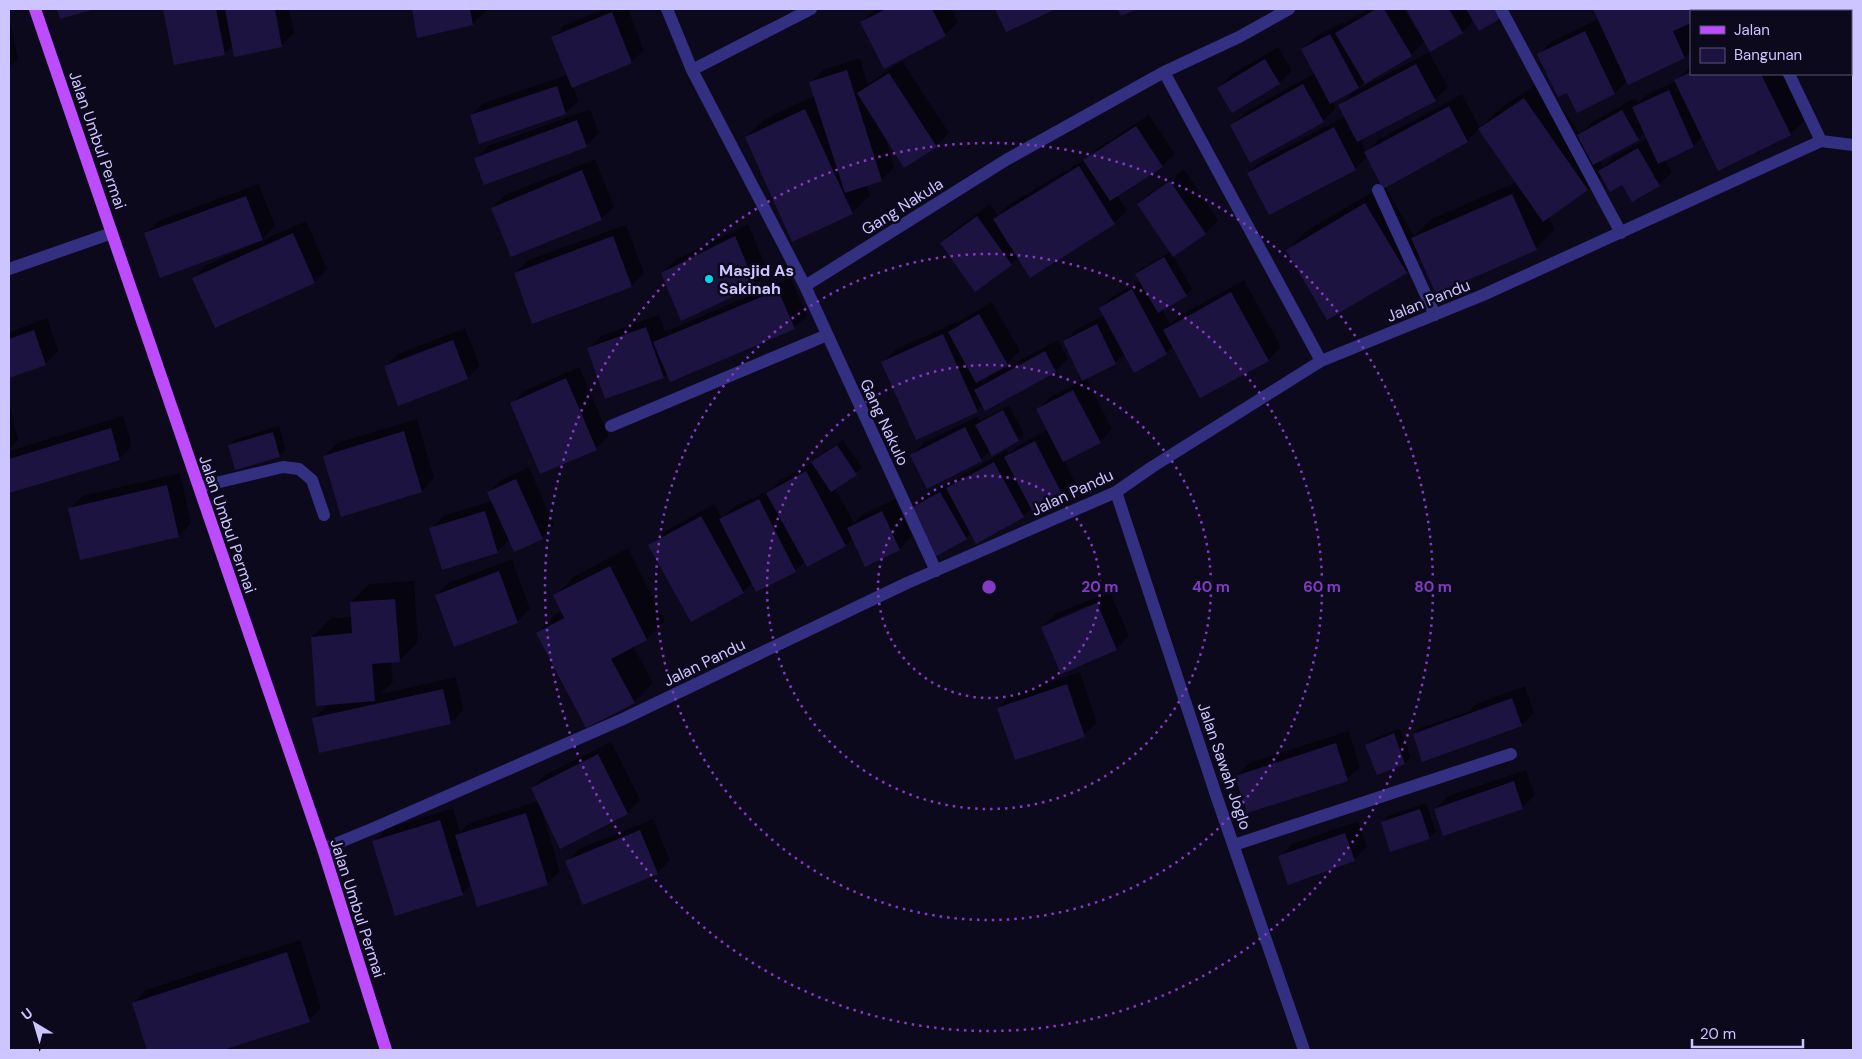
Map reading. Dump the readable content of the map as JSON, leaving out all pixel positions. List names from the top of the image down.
{
  "streets": {
    "main road": ["Jalan Umbul Permai"],
    "street": [
      "Gang Nakula",
      "Jalan Pandu",
      "Gang Nakulo",
      "Jalan Sawah Joglo"
    ]
  },
  "crossings": [
    ["Jalan Umbul Permai", "Jalan Pandu"],
    ["Gang Nakula", "Gang Nakulo"],
    ["Jalan Pandu", "Gang Nakulo"],
    ["Jalan Pandu", "Jalan Sawah Joglo"]
  ],
  "places": ["Masjid As Sakinah"],
  "legend": ["Jalan", "Bangunan"],
  "scale_bar": "20 m",
  "north": "top left",
  "rings": [
    "20 m",
    "40 m",
    "60 m",
    "80 m"
  ]
}
